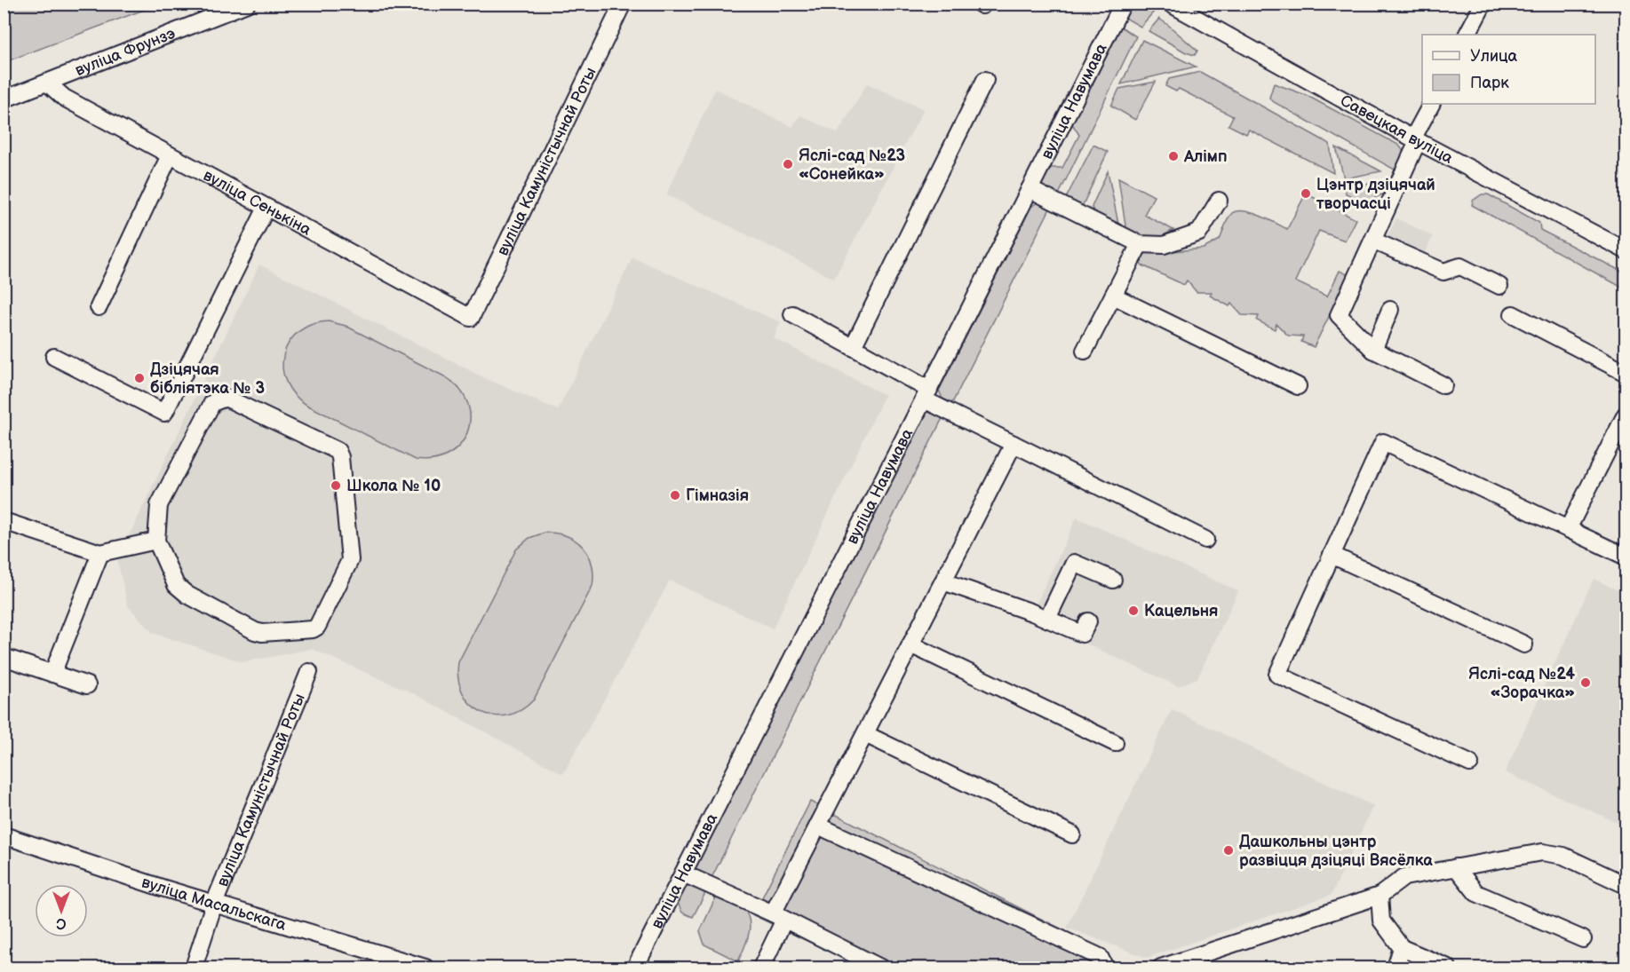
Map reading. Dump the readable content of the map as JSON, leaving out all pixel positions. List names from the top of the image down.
{
  "streets": {
    "street": [
      "вуліца Фрунзэ",
      "вуліца Навумава",
      "Савецкая вуліца",
      "вуліца Камуністычнай Роты",
      "вуліца Сенькіна",
      "вуліца Масальскага"
    ]
  },
  "crossings": [
    ["вуліца Фрунзэ", "вуліца Сенькіна"],
    ["вуліца Камуністычнай Роты", "вуліца Сенькіна"],
    ["вуліца Камуністычнай Роты", "вуліца Масальскага"]
  ],
  "places": [
    "Алімп",
    "Яслі-сад №23 «Сонейка»",
    "Цэнтр дзіцячай творчасці",
    "Дзіцячая бібліятэка № 3",
    "Школа № 10",
    "Гімназія",
    "Кацельня",
    "Яслі-сад №24 «Зорачка»",
    "Дашкольны цэнтр развіцця дзіцяці Вясёлка"
  ],
  "legend": ["Улица", "Парк"],
  "north": "bottom"
}
